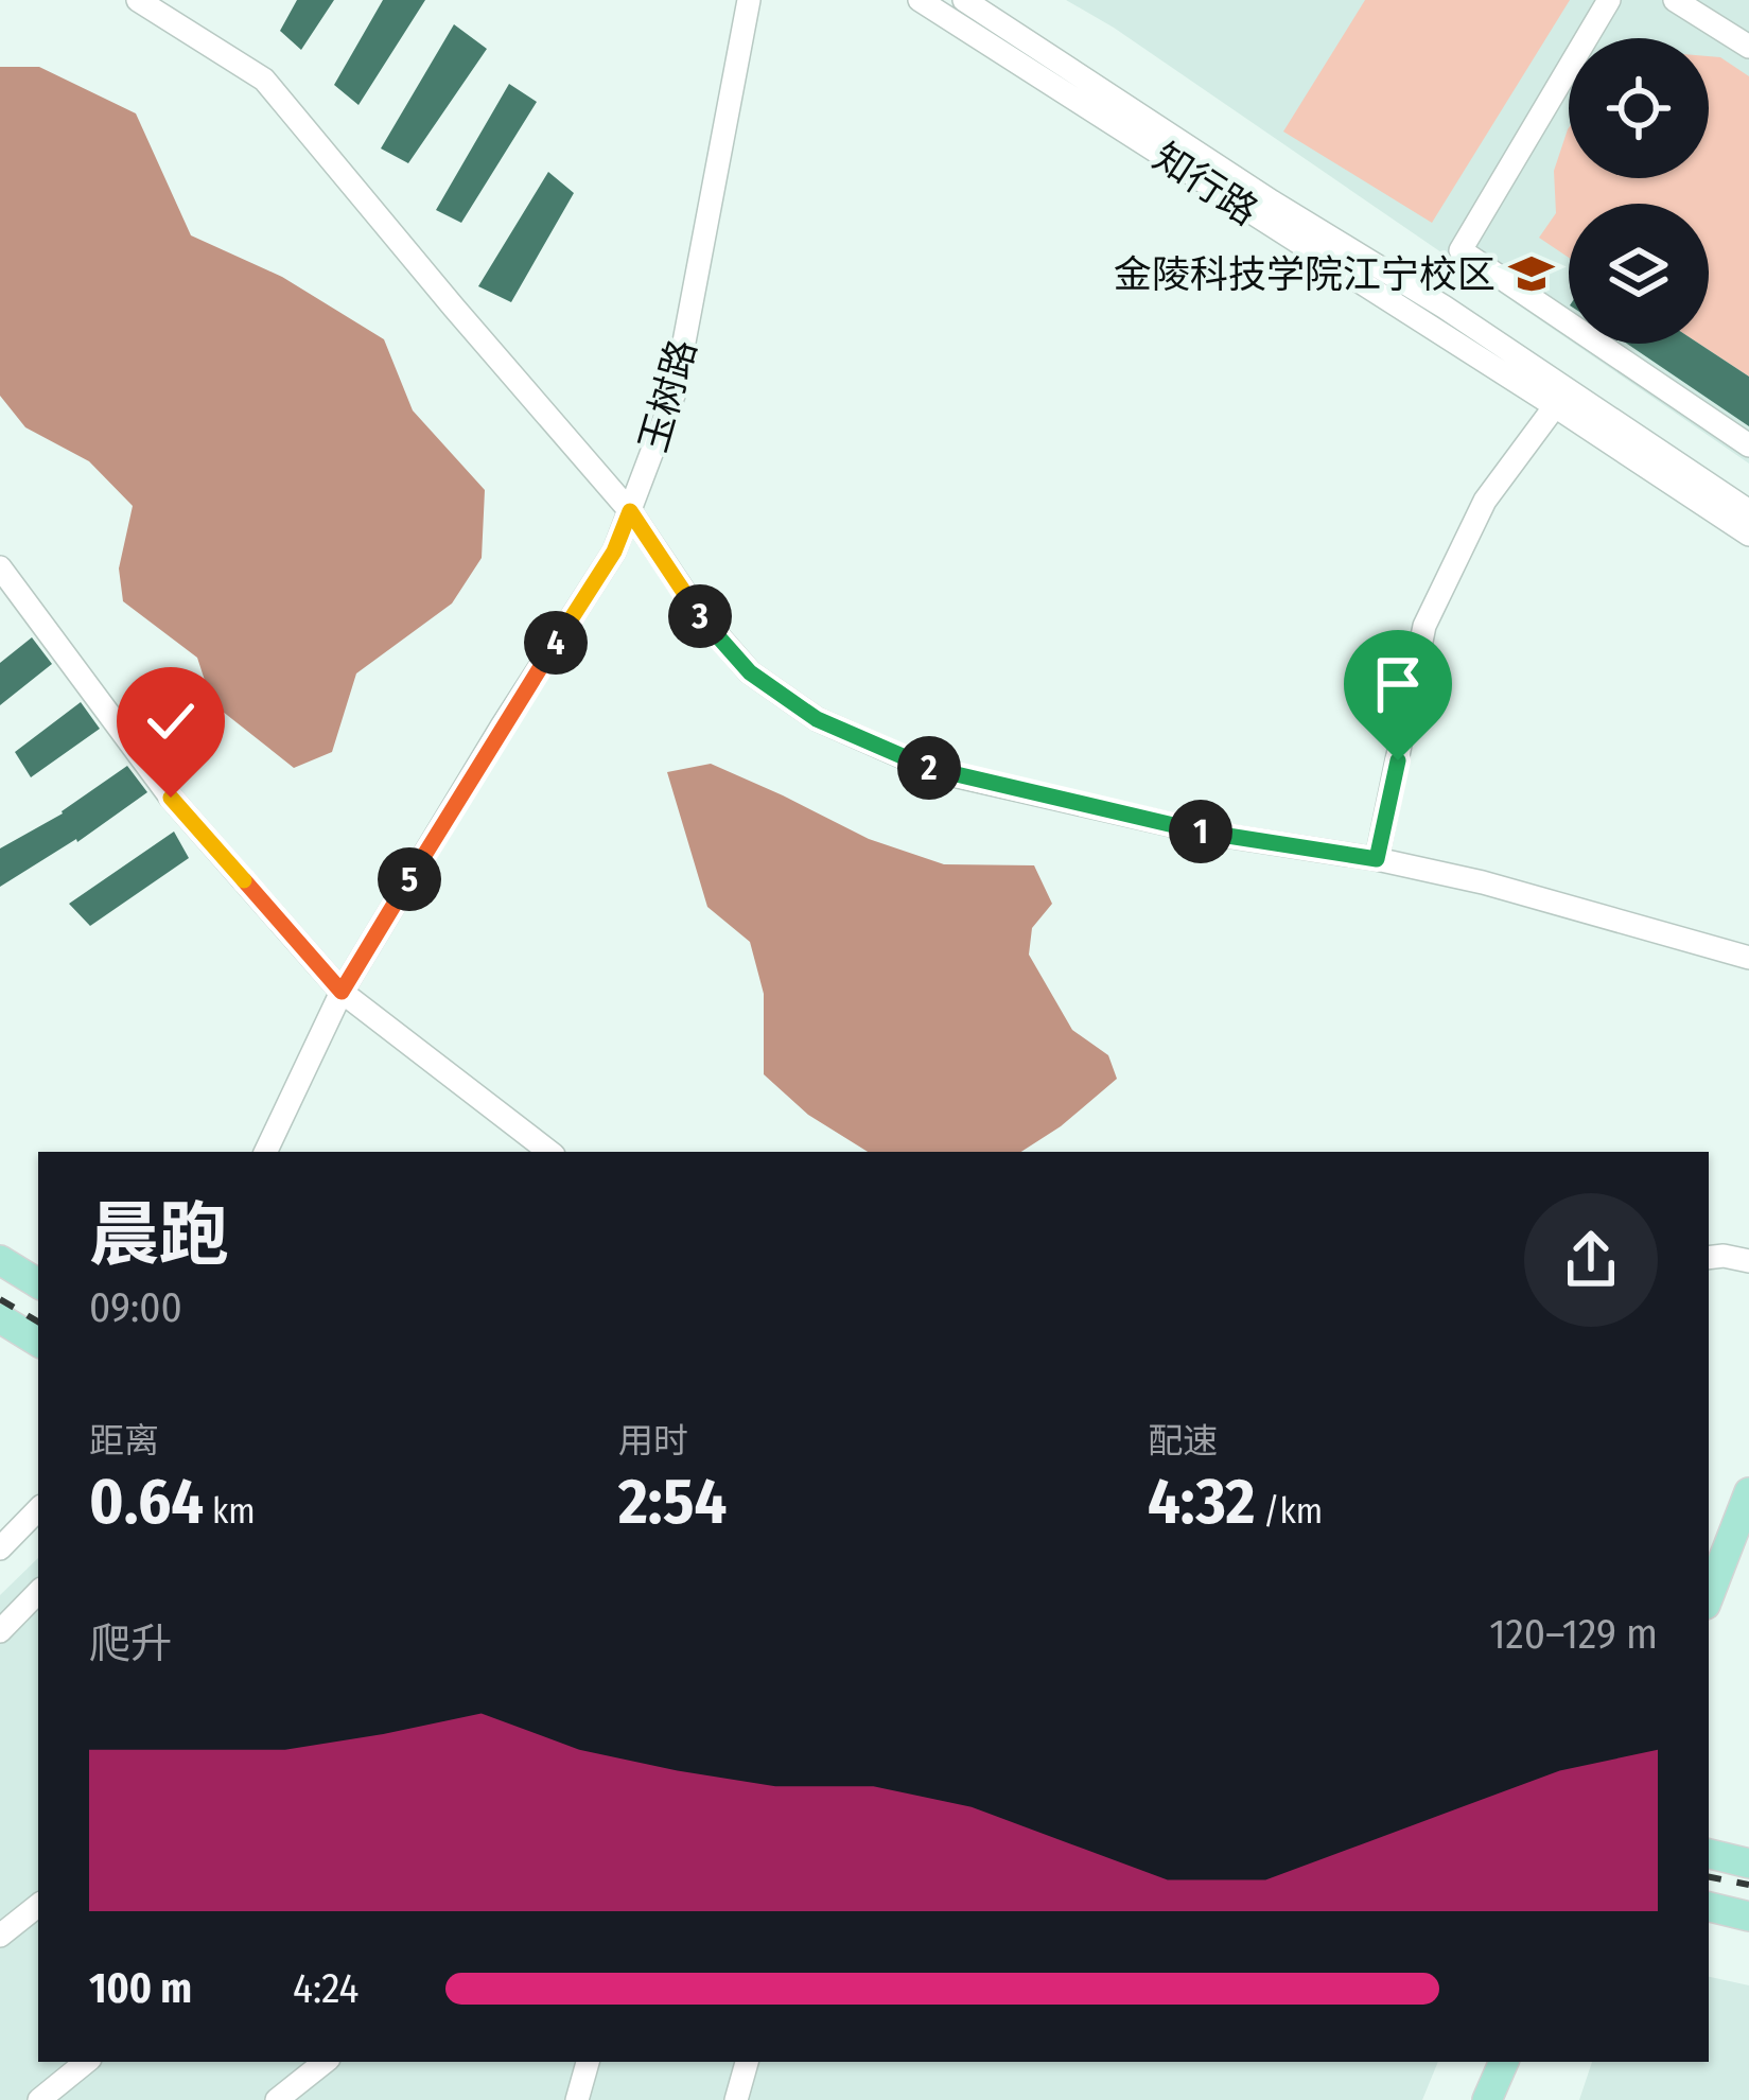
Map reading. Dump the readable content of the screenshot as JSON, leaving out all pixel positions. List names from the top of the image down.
{
  "streets": {
    "street": ["知行路", "玉树路"]
  },
  "places": {
    "school or university": ["金陵科技学院江宁校区"]
  },
  "page": {
    "pins": [
      "3",
      "4",
      "2",
      "1",
      "5"
    ],
    "heading": ["晨跑", "09:00"],
    "stats": [
      ["距离", "0.64 km"],
      ["用时", "2:54"],
      ["配速", "4:32 /km"]
    ],
    "chart": ["爬升", "120–129 m"],
    "list": [
      {
        "name": "100 m",
        "note": "4:24"
      }
    ]
  }
}
